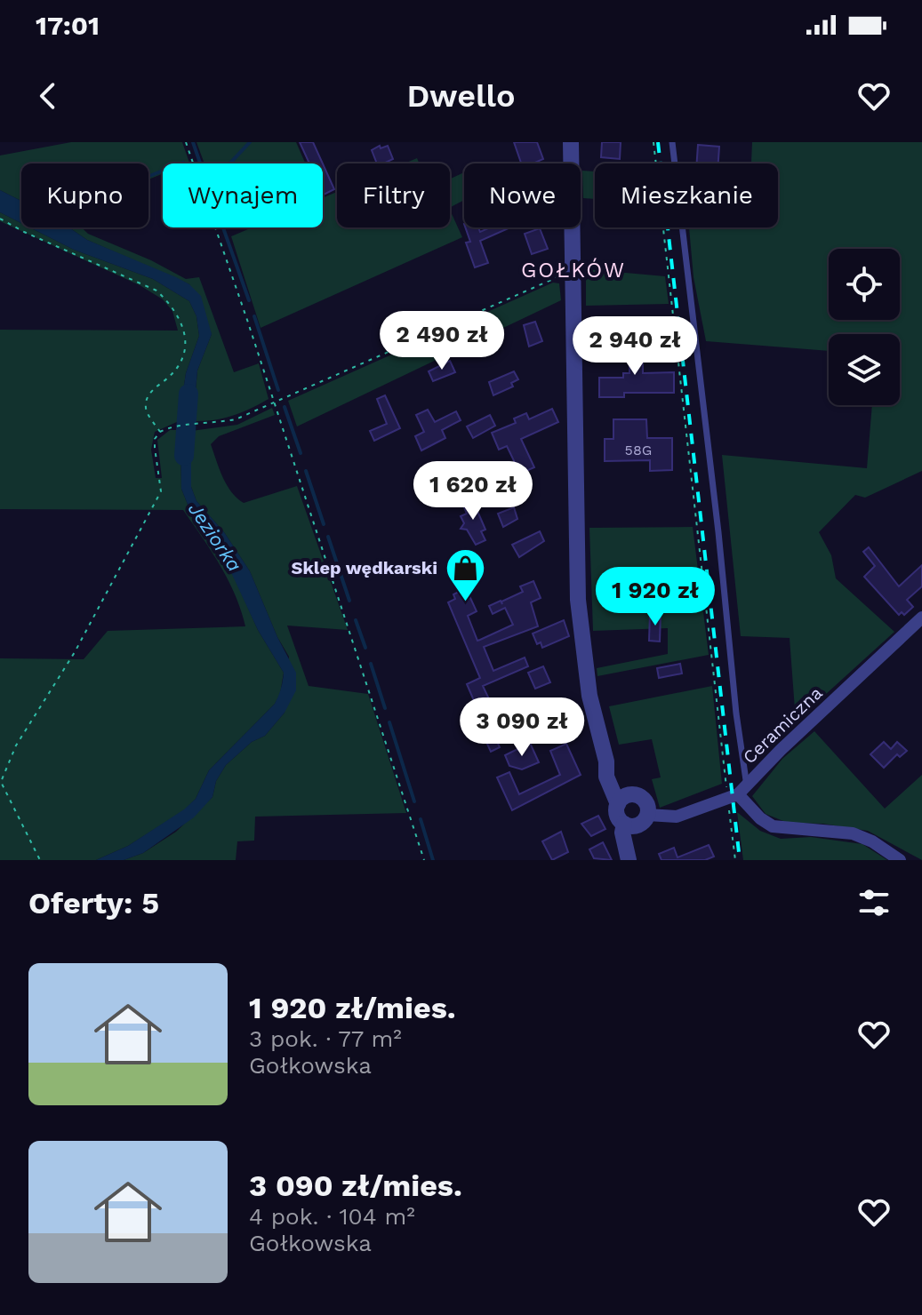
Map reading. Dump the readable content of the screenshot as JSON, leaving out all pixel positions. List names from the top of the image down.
{
  "streets": {
    "street": ["Ceramiczna"]
  },
  "districts": ["GOŁKÓW"],
  "water": ["Jeziorka"],
  "places": {
    "shop": ["Sklep wędkarski"]
  },
  "house_numbers": ["58G"],
  "page": {
    "status": "17:01",
    "header": "Dwello",
    "chip": [
      "Kupno",
      "Wynajem",
      "Filtry",
      "Nowe",
      "Mieszkanie"
    ],
    "price": [
      "2 490 zł",
      "2 940 zł",
      "1 620 zł",
      "1 920 zł",
      "3 090 zł"
    ],
    "heading": "Oferty: 5",
    "list": [
      {
        "name": "1 920 zł/mies.",
        "note": "3 pok. · 77 m² · Gołkowska"
      },
      {
        "name": "3 090 zł/mies.",
        "note": "4 pok. · 104 m² · Gołkowska"
      }
    ]
  }
}
